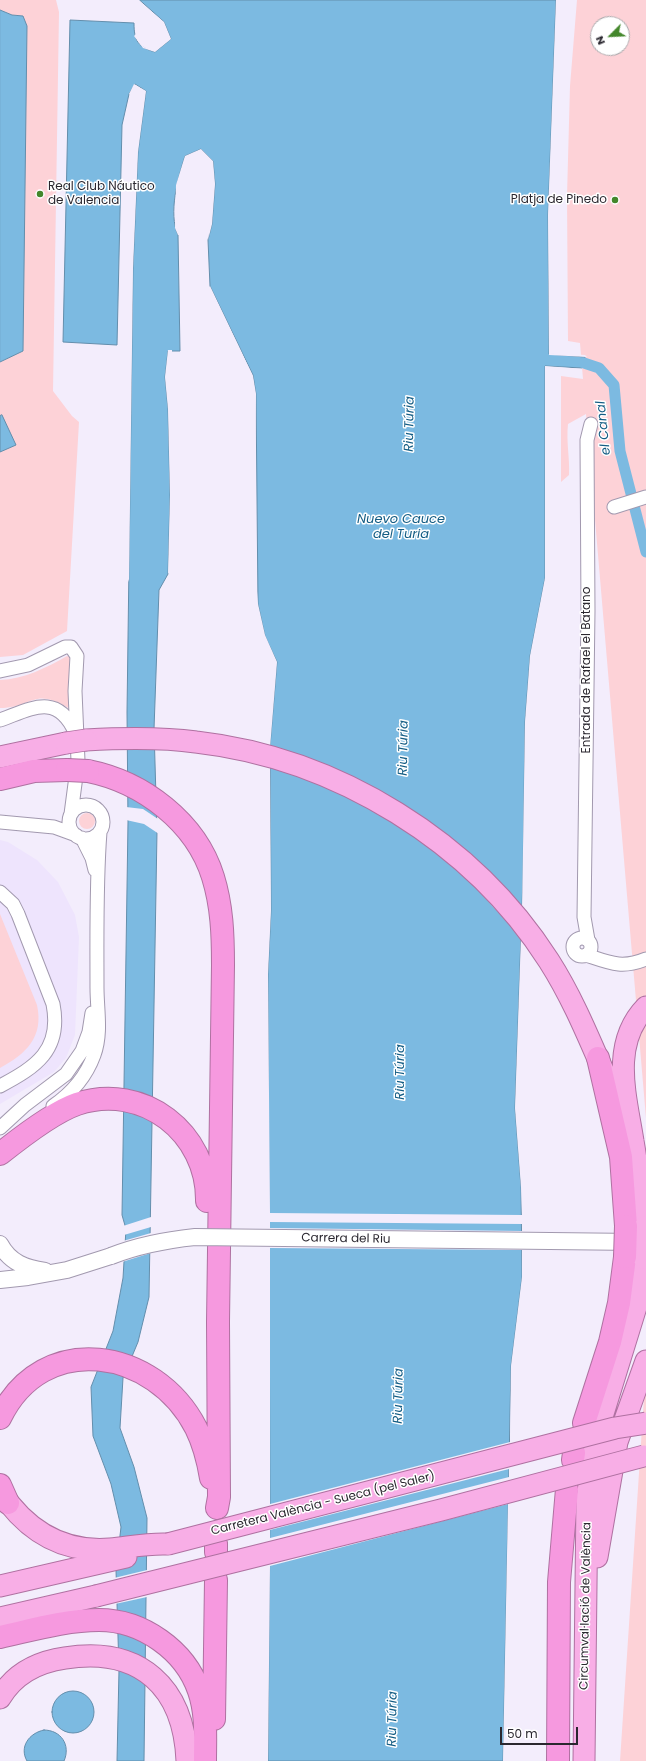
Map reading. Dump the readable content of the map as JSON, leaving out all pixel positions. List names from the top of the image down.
{
  "streets": {
    "highway": ["Carretera València - Sueca (pel Saler)", "Circumval·lació de València"],
    "street": ["Entrada de Rafael el Batano", "Carrera del Riu"]
  },
  "crossings": [
    ["Carrera del Riu", "Circumval·lació de València"]
  ],
  "water": ["Riu Túria", "el Canal", "Nuevo Cauce del Turia"],
  "places": ["Real Club Náutico de Valencia", "Platja de Pinedo"],
  "scale_bar": "50 m",
  "north": "bottom left"
}
